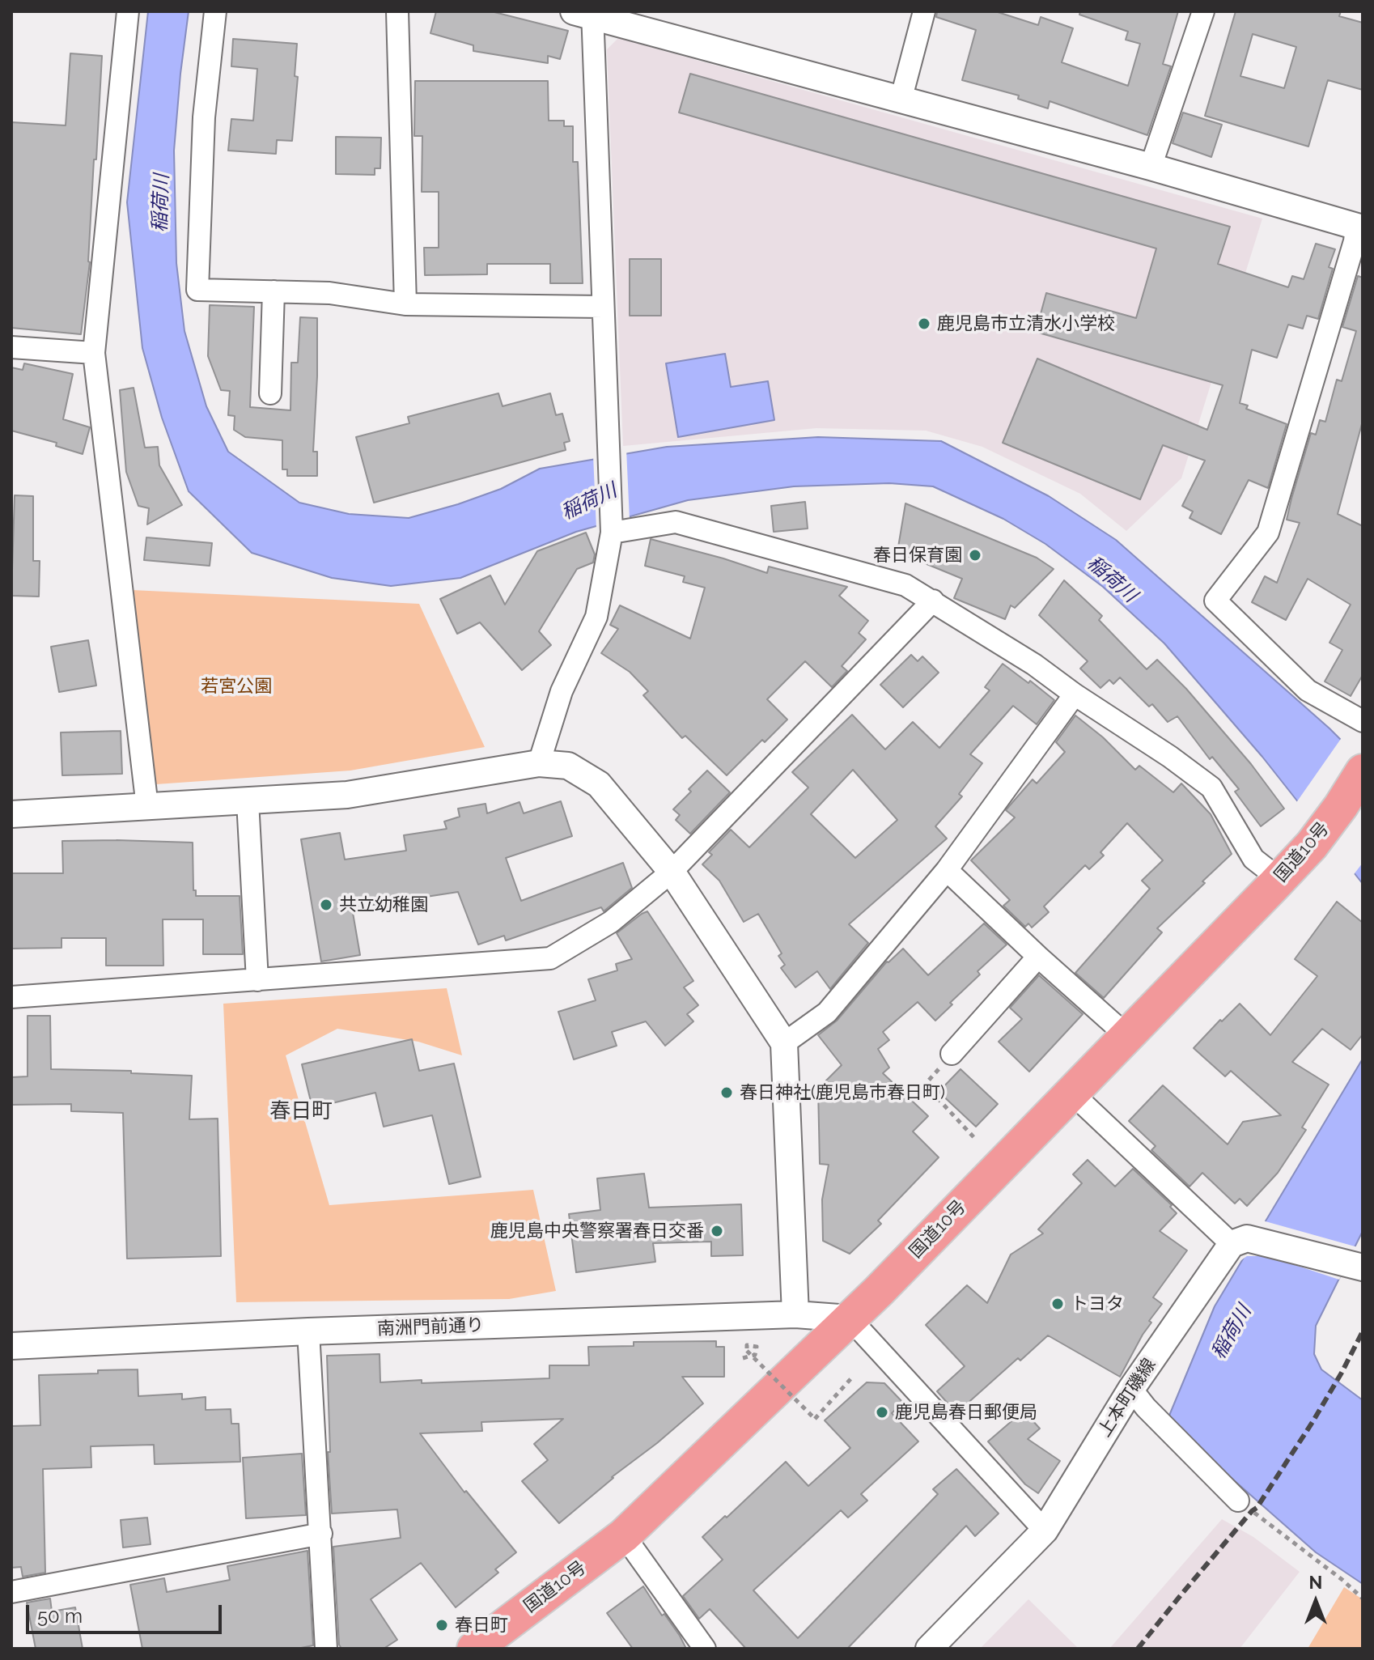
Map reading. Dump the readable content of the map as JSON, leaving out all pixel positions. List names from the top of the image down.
{
  "streets": {
    "highway": ["国道10号"],
    "street": ["南洲門前通り", "上本町磯線"]
  },
  "crossings": [
    ["国道10号", "南洲門前通り"]
  ],
  "districts": ["春日町"],
  "water": ["稲荷川"],
  "parks": ["若宮公園"],
  "places": [
    "鹿児島市立清水小学校",
    "春日保育園",
    "共立幼稚園",
    "春日神社(鹿児島市春日町)",
    "鹿児島中央警察署春日交番",
    "トヨタ",
    "鹿児島春日郵便局",
    "春日町"
  ],
  "scale_bar": "50 m",
  "north": "top"
}
